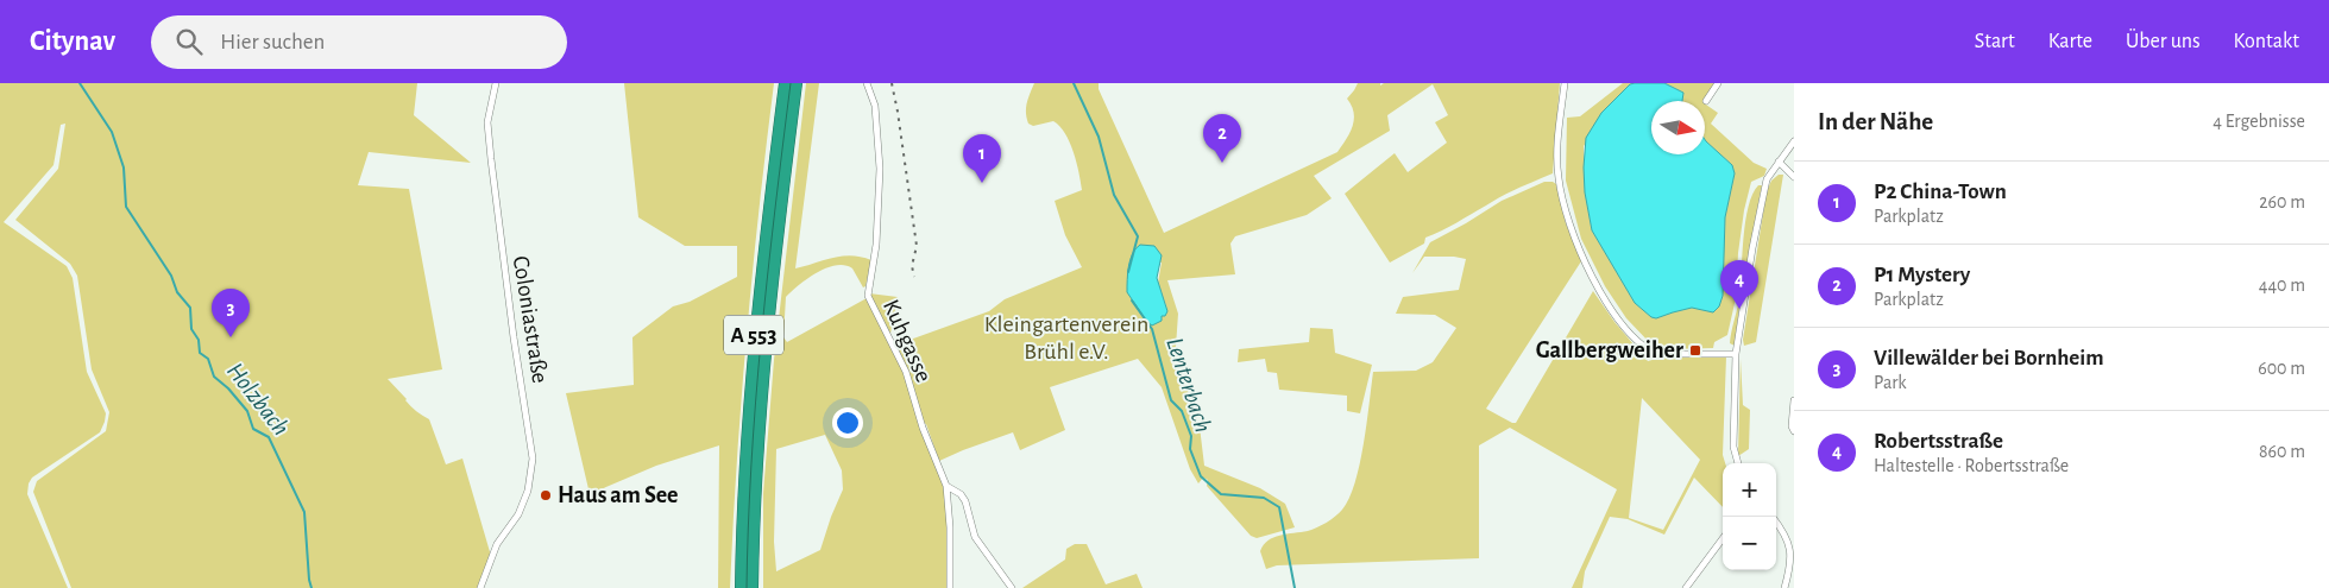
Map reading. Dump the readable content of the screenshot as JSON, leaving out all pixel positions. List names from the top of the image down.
{
  "streets": {
    "highway": ["A 553"],
    "street": ["Coloniastraße", "Kuhgasse"]
  },
  "water": ["Lenterbach", "Holzbach"],
  "parks": ["Kleingartenverein Brühl e.V."],
  "places": {
    "transit": ["Gallbergweiher"],
    "other": ["Haus am See"]
  },
  "north": "right",
  "page": {
    "header": "Citynav",
    "search": "Hier suchen",
    "nav": [
      "Start",
      "Karte",
      "Über uns",
      "Kontakt"
    ],
    "heading": ["In der Nähe", "4 Ergebnisse"],
    "pins": [
      "2",
      "1",
      "4",
      "3"
    ],
    "list": [
      {
        "mark": "1",
        "name": "P2 China-Town",
        "note": "Parkplatz",
        "value": "260 m"
      },
      {
        "mark": "2",
        "name": "P1 Mystery",
        "note": "Parkplatz",
        "value": "440 m"
      },
      {
        "mark": "3",
        "name": "Villewälder bei Bornheim",
        "note": "Park",
        "value": "600 m"
      },
      {
        "mark": "4",
        "name": "Robertsstraße",
        "note": "Haltestelle · Robertsstraße",
        "value": "860 m"
      }
    ],
    "map_buttons": ["+", "−"]
  }
}
